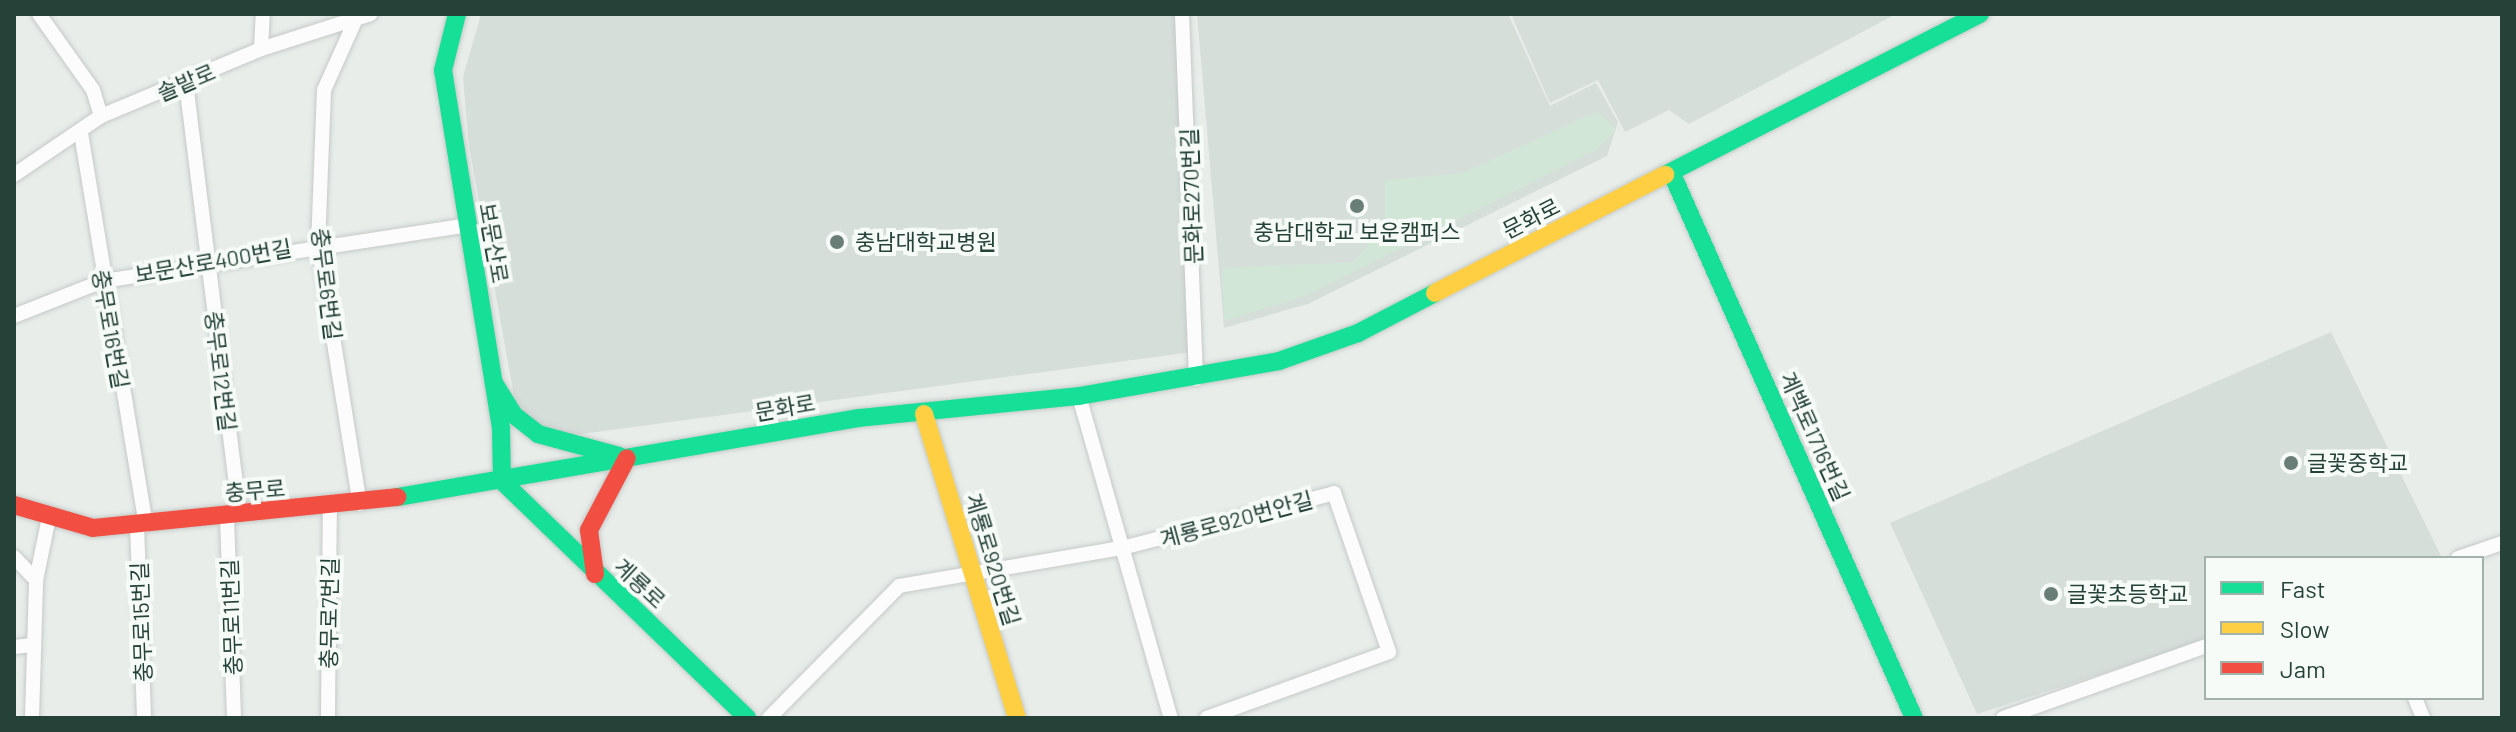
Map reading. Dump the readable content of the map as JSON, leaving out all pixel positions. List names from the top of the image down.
{
  "streets": {
    "main road": [
      "문화로",
      "보문산로",
      "계백로1716번길",
      "충무로",
      "계룡로920번길",
      "계룡로"
    ],
    "street": [
      "솔밭로",
      "문화로270번길",
      "보문산로400번길",
      "충무로6번길",
      "충무로16번길",
      "충무로12번길",
      "계룡로920번안길",
      "충무로7번길",
      "충무로11번길",
      "충무로15번길"
    ]
  },
  "crossings": [
    ["솔밭로", "충무로6번길"],
    ["솔밭로", "충무로16번길"],
    ["솔밭로", "충무로12번길"],
    ["문화로270번길", "문화로"],
    ["문화로", "보문산로"],
    ["문화로", "계백로1716번길"],
    ["문화로", "충무로"],
    ["문화로", "계룡로920번길"],
    ["문화로", "계룡로"],
    ["보문산로", "보문산로400번길"],
    ["보문산로", "충무로"],
    ["보문산로", "계룡로"],
    ["보문산로400번길", "충무로6번길"],
    ["보문산로400번길", "충무로16번길"],
    ["보문산로400번길", "충무로12번길"],
    ["충무로6번길", "충무로"],
    ["충무로16번길", "충무로"],
    ["충무로16번길", "충무로15번길"],
    ["충무로12번길", "충무로"],
    ["충무로12번길", "충무로11번길"],
    ["충무로", "계룡로"],
    ["충무로", "충무로7번길"],
    ["충무로", "충무로11번길"],
    ["충무로", "충무로15번길"],
    ["계룡로920번안길", "계룡로920번길"]
  ],
  "places": [
    "충남대학교 보운캠퍼스",
    "충남대학교병원",
    "글꽃중학교",
    "글꽃초등학교"
  ],
  "legend": ["Fast", "Slow", "Jam"]
}
